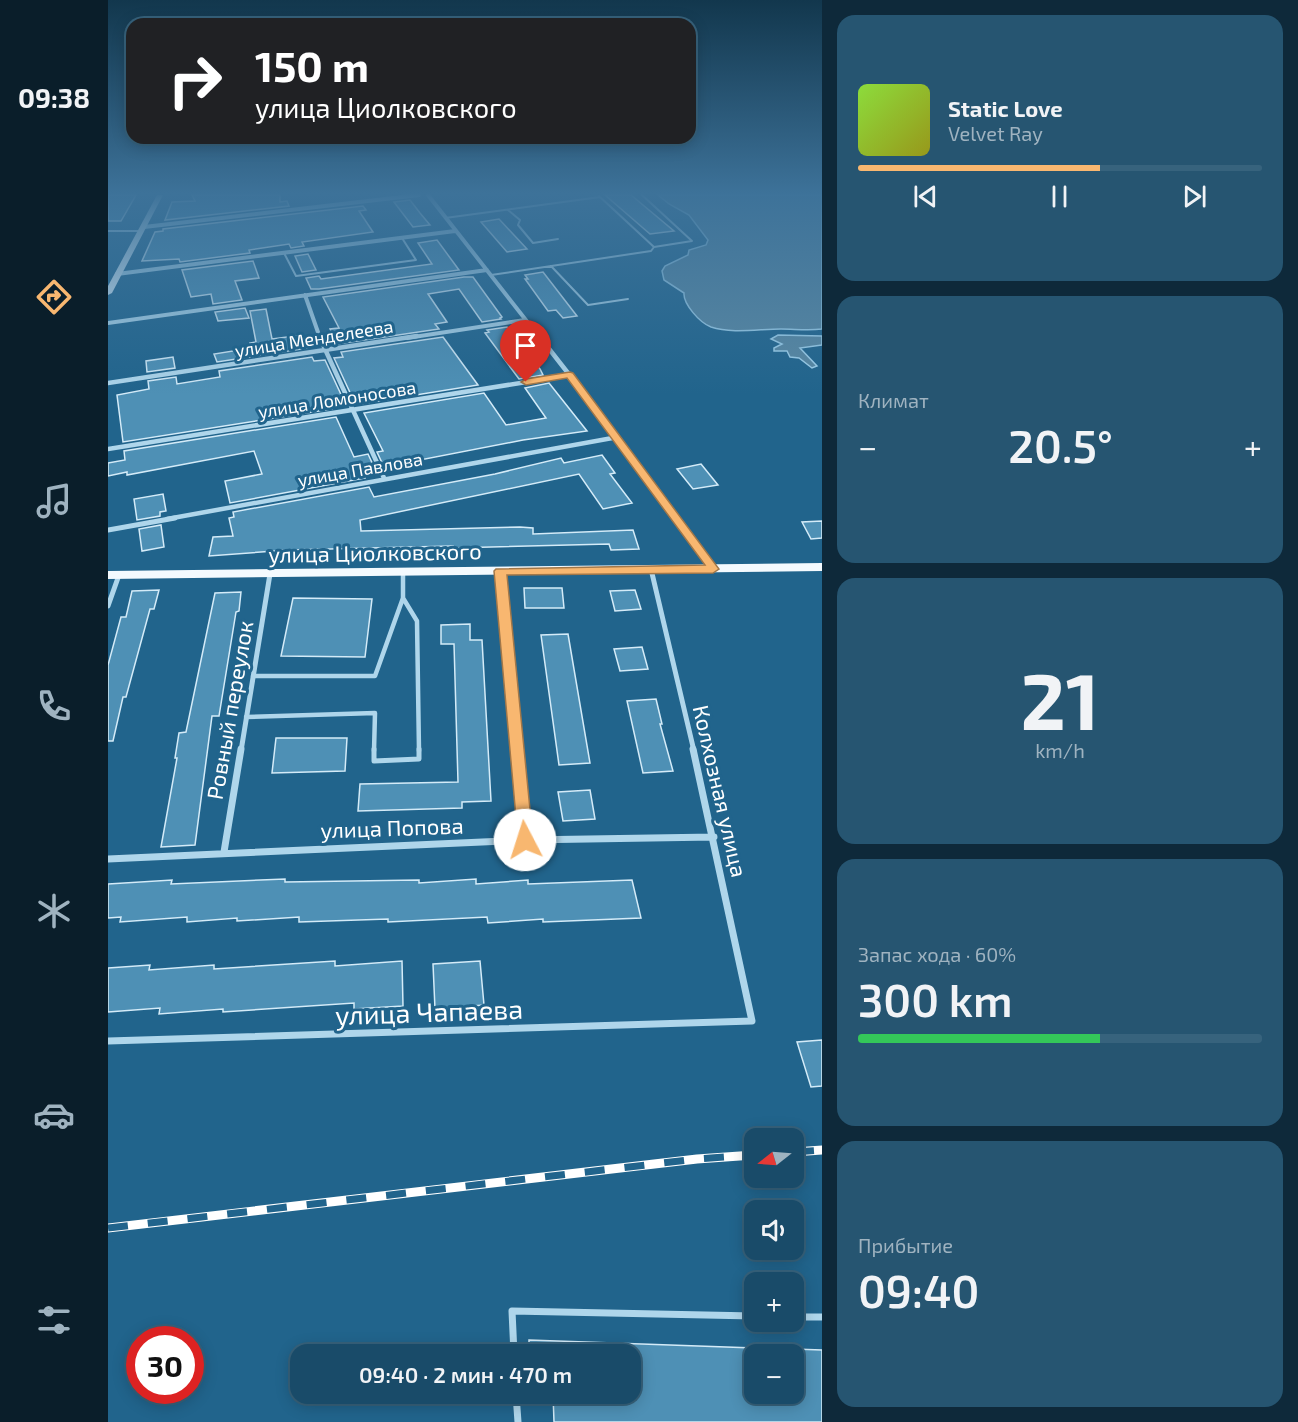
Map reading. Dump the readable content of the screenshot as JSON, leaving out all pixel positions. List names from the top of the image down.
{
  "streets": {
    "main road": ["улица Циолковского"],
    "street": [
      "улица Менделеева",
      "улица Ломоносова",
      "улица Павлова",
      "Ровный переулок",
      "Колхозная улица",
      "улица Попова",
      "улица Чапаева"
    ]
  },
  "crossings": [
    ["улица Циолковского", "Ровный переулок"],
    ["улица Циолковского", "Колхозная улица"],
    ["Ровный переулок", "улица Попова"],
    ["Колхозная улица", "улица Попова"],
    ["Колхозная улица", "улица Чапаева"]
  ],
  "north": "left",
  "page": {
    "tabs": "09:38",
    "turn": ["150 m", "улица Циолковского"],
    "song": ["Static Love", "Velvet Ray"],
    "tile": [
      "Климат",
      ["21", "km/h"],
      ["Запас хода · 60%", "300 km"],
      ["Прибытие", "09:40"]
    ],
    "heat": ["−", "20.5°", "+"],
    "map_buttons": ["+", "−"],
    "limit": "30",
    "trip": "09:40 · 2 мин · 470 m"
  }
}
